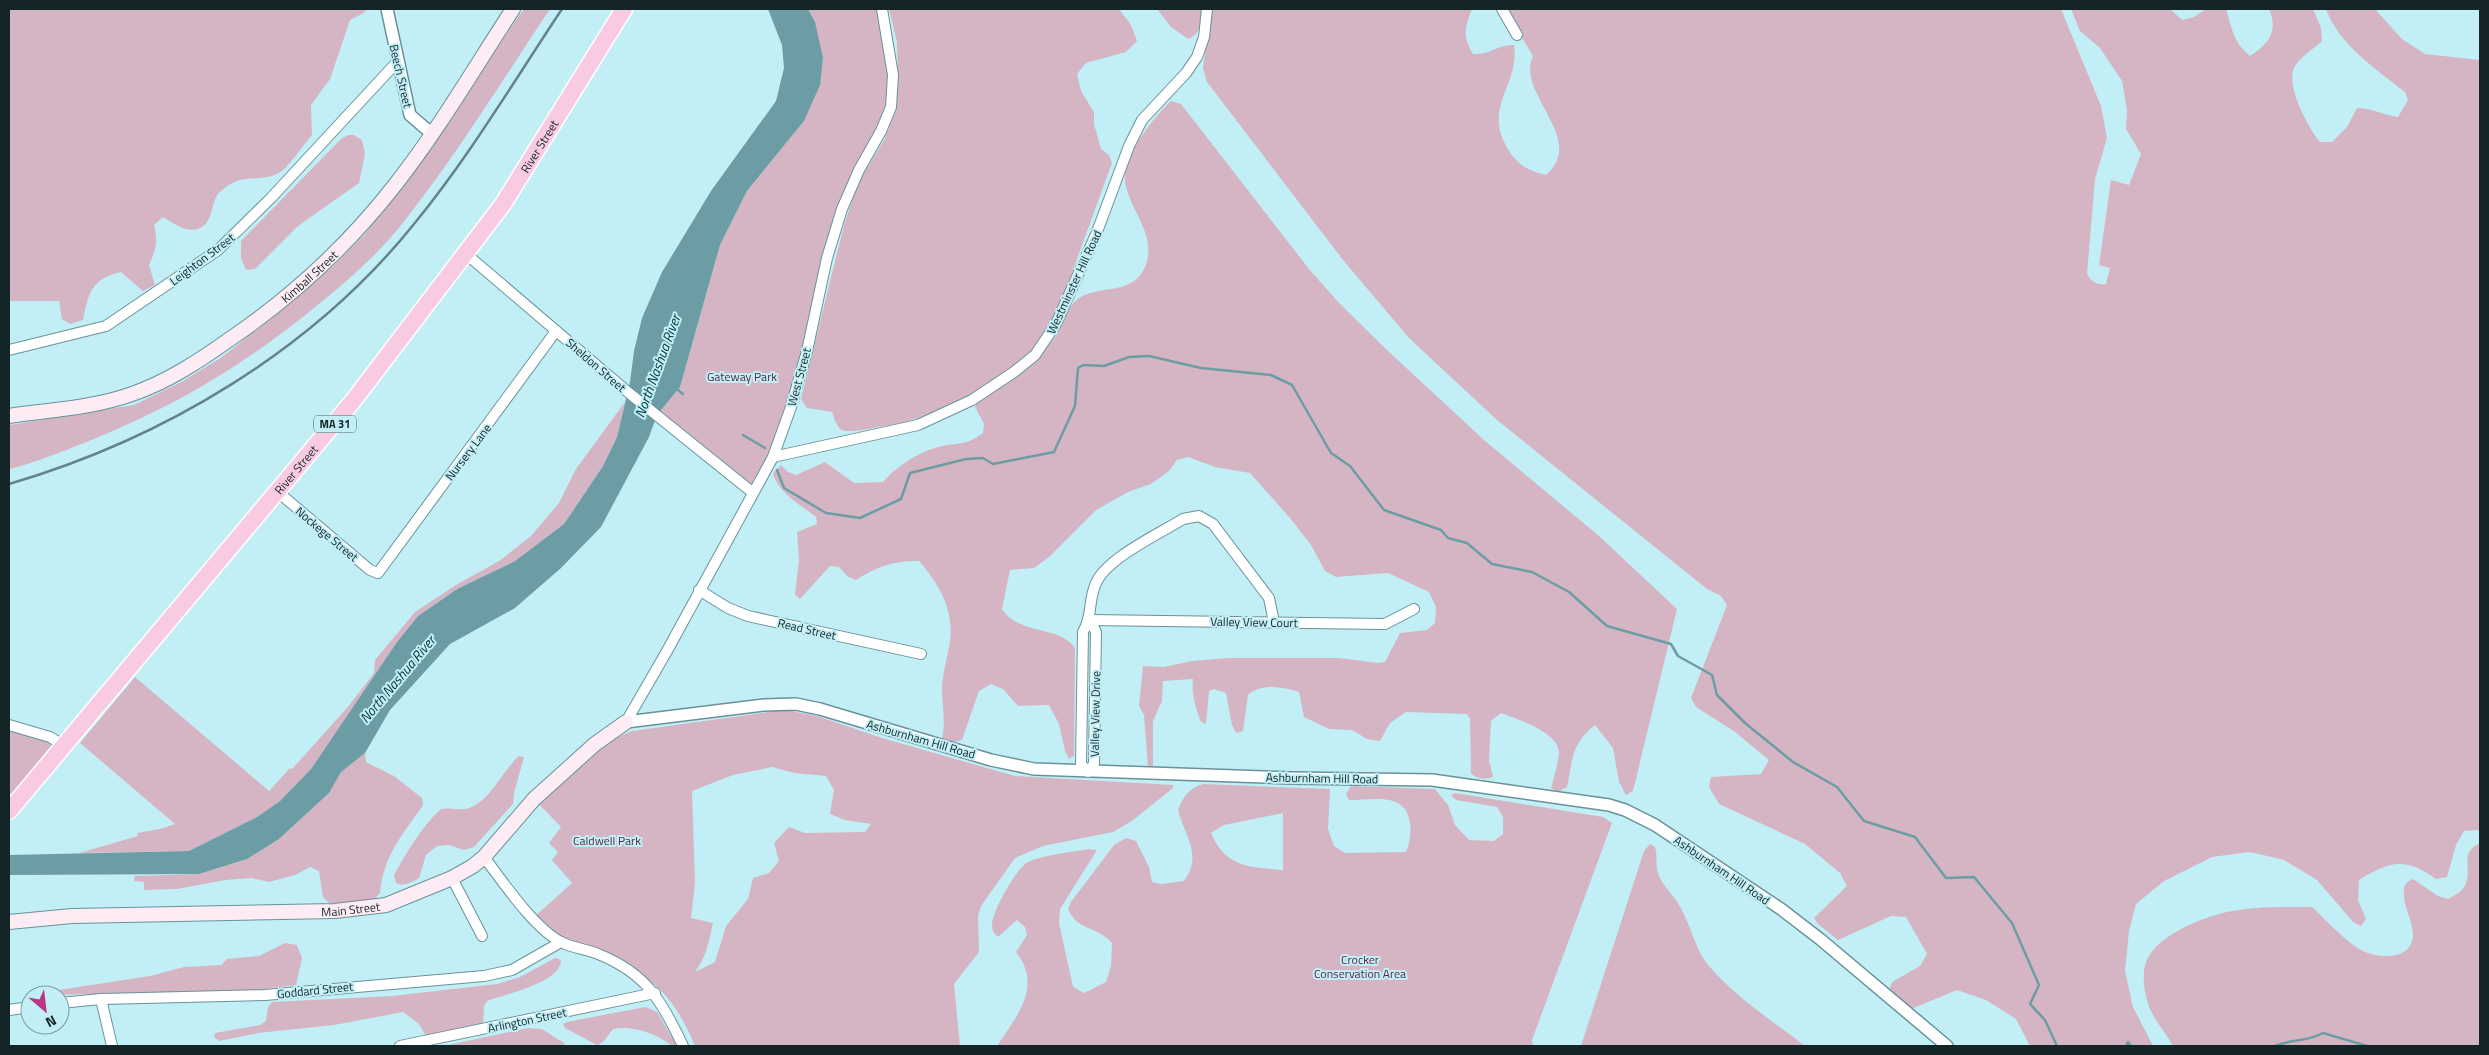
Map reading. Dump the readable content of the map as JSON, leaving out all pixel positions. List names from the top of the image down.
{
  "streets": {
    "highway": ["River Street", "MA 31"],
    "main road": ["Kimball Street", "Main Street"],
    "street": [
      "Beech Street",
      "Leighton Street",
      "Westminster Hill Road",
      "Sheldon Street",
      "West Street",
      "Nursery Lane",
      "Nockege Street",
      "Valley View Court",
      "Read Street",
      "Valley View Drive",
      "Ashburnham Hill Road",
      "Goddard Street",
      "Arlington Street"
    ]
  },
  "crossings": [
    ["Beech Street", "Leighton Street"],
    ["Beech Street", "Kimball Street"],
    ["River Street", "Sheldon Street"],
    ["River Street", "Nockege Street"],
    ["Westminster Hill Road", "West Street"],
    ["Sheldon Street", "West Street"],
    ["Sheldon Street", "Nursery Lane"],
    ["West Street", "Read Street"],
    ["West Street", "Ashburnham Hill Road"],
    ["West Street", "Main Street"],
    ["Nursery Lane", "Nockege Street"],
    ["Valley View Court", "Valley View Drive"],
    ["Valley View Drive", "Ashburnham Hill Road"],
    ["Ashburnham Hill Road", "Main Street"]
  ],
  "water": ["North Nashua River"],
  "parks": ["Gateway Park", "Caldwell Park", "Crocker Conservation Area"],
  "north": "bottom right"
}
